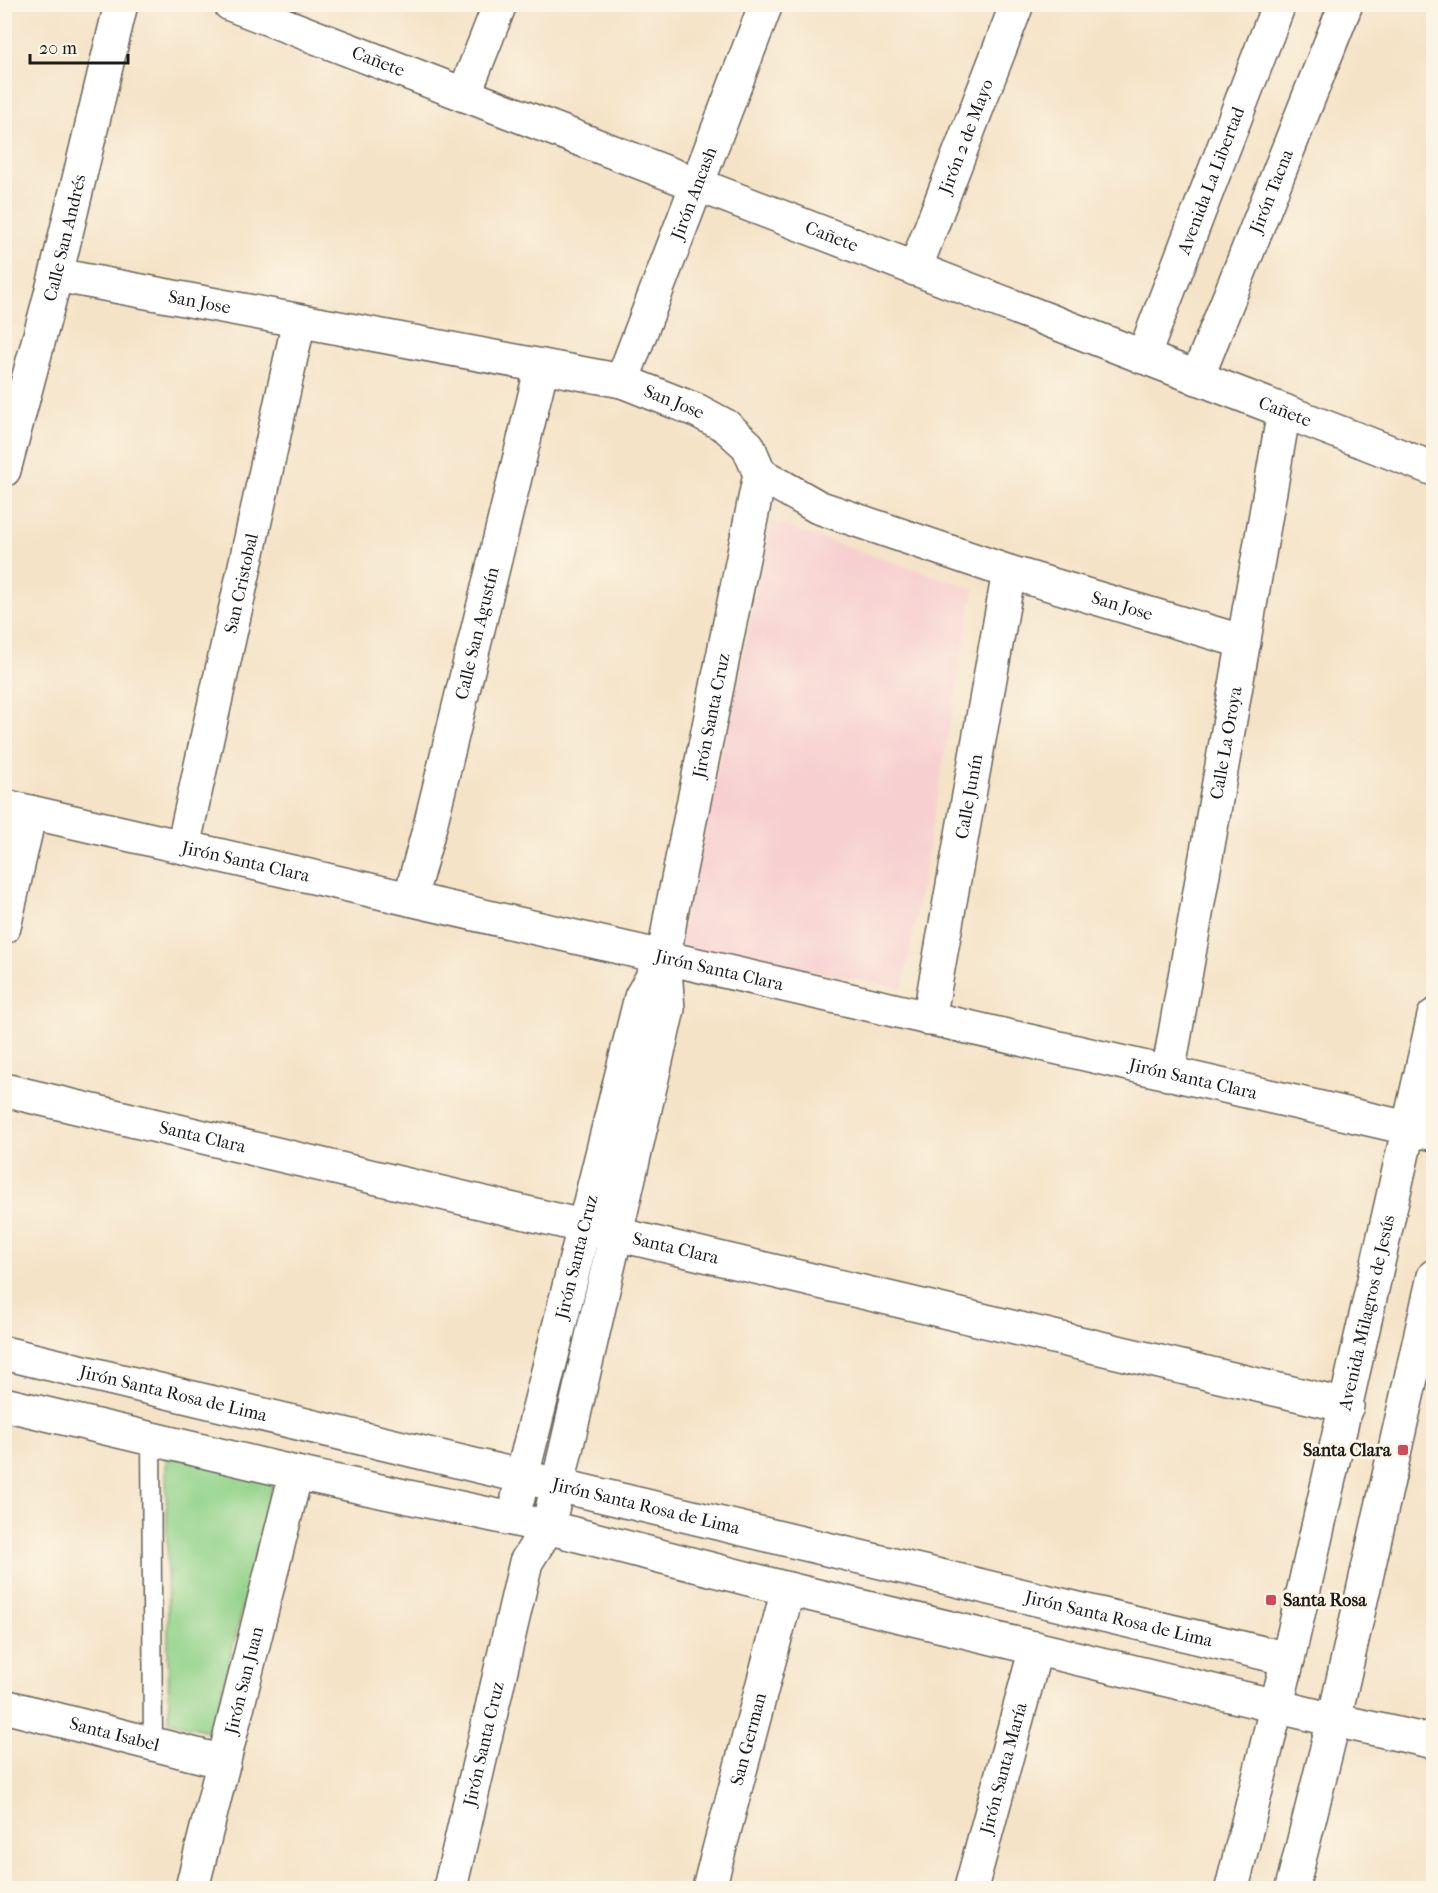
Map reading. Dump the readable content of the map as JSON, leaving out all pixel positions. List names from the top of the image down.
{
  "streets": {
    "street": [
      "Cañete",
      "Jirón 2 de Mayo",
      "Avenida La Libertad",
      "Jirón Tacna",
      "Jirón Ancash",
      "Calle San Andrés",
      "San Jose",
      "San Cristobal",
      "Calle San Agustín",
      "Jirón Santa Cruz",
      "Calle La Oroya",
      "Calle Junín",
      "Jirón Santa Clara",
      "Santa Clara",
      "Avenida Milagros de Jesús",
      "Jirón Santa Rosa de Lima",
      "Jirón San Juan",
      "Santa Isabel",
      "San German",
      "Jirón Santa María"
    ]
  },
  "crossings": [
    ["Cañete", "Jirón 2 de Mayo"],
    ["Cañete", "Avenida La Libertad"],
    ["Cañete", "Jirón Tacna"],
    ["Cañete", "Jirón Ancash"],
    ["Cañete", "Calle La Oroya"],
    ["Jirón Ancash", "San Jose"],
    ["Calle San Andrés", "San Jose"],
    ["San Jose", "San Cristobal"],
    ["San Jose", "Calle San Agustín"],
    ["San Jose", "Jirón Santa Cruz"],
    ["San Jose", "Calle La Oroya"],
    ["San Jose", "Calle Junín"],
    ["San Cristobal", "Jirón Santa Clara"],
    ["Calle San Agustín", "Jirón Santa Clara"],
    ["Jirón Santa Cruz", "Jirón Santa Clara"],
    ["Jirón Santa Cruz", "Santa Clara"],
    ["Jirón Santa Cruz", "Jirón Santa Rosa de Lima"],
    ["Calle La Oroya", "Jirón Santa Clara"],
    ["Calle Junín", "Jirón Santa Clara"],
    ["Jirón Santa Clara", "Avenida Milagros de Jesús"],
    ["Santa Clara", "Avenida Milagros de Jesús"],
    ["Avenida Milagros de Jesús", "Jirón Santa Rosa de Lima"],
    ["Jirón San Juan", "Santa Isabel"]
  ],
  "places": {
    "transit": ["Santa Clara", "Santa Rosa"]
  },
  "scale_bar": "20 m"
}
